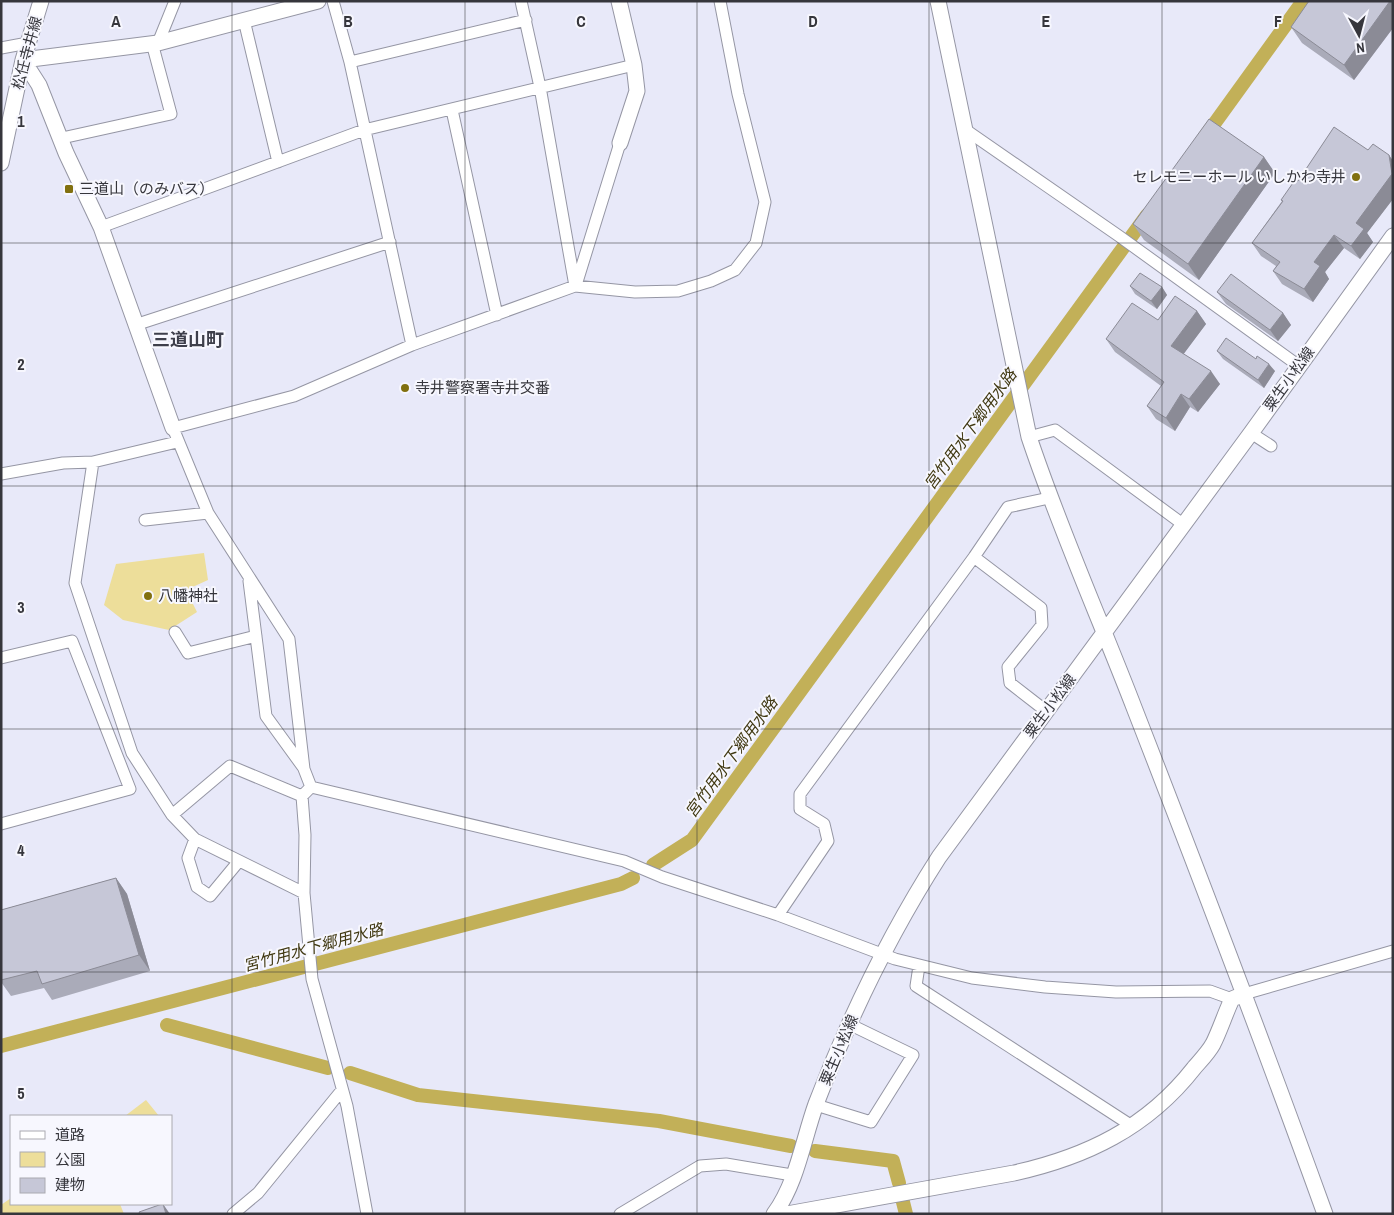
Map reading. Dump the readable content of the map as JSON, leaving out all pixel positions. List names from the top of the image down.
{
  "streets": {
    "street": ["松任寺井線", "粟生小松線"]
  },
  "districts": ["三道山町"],
  "water": ["宮竹用水下郷用水路"],
  "places": {
    "other": ["セレモニーホール いしかわ寺井", "寺井警察署寺井交番", "八幡神社"],
    "transit": ["三道山（のみバス）"]
  },
  "legend": ["道路", "公園", "建物"],
  "north": "bottom",
  "grid": {
    "columns": [
      "A",
      "B",
      "C",
      "D",
      "E",
      "F"
    ],
    "rows": [
      "1",
      "2",
      "3",
      "4",
      "5"
    ]
  }
}
